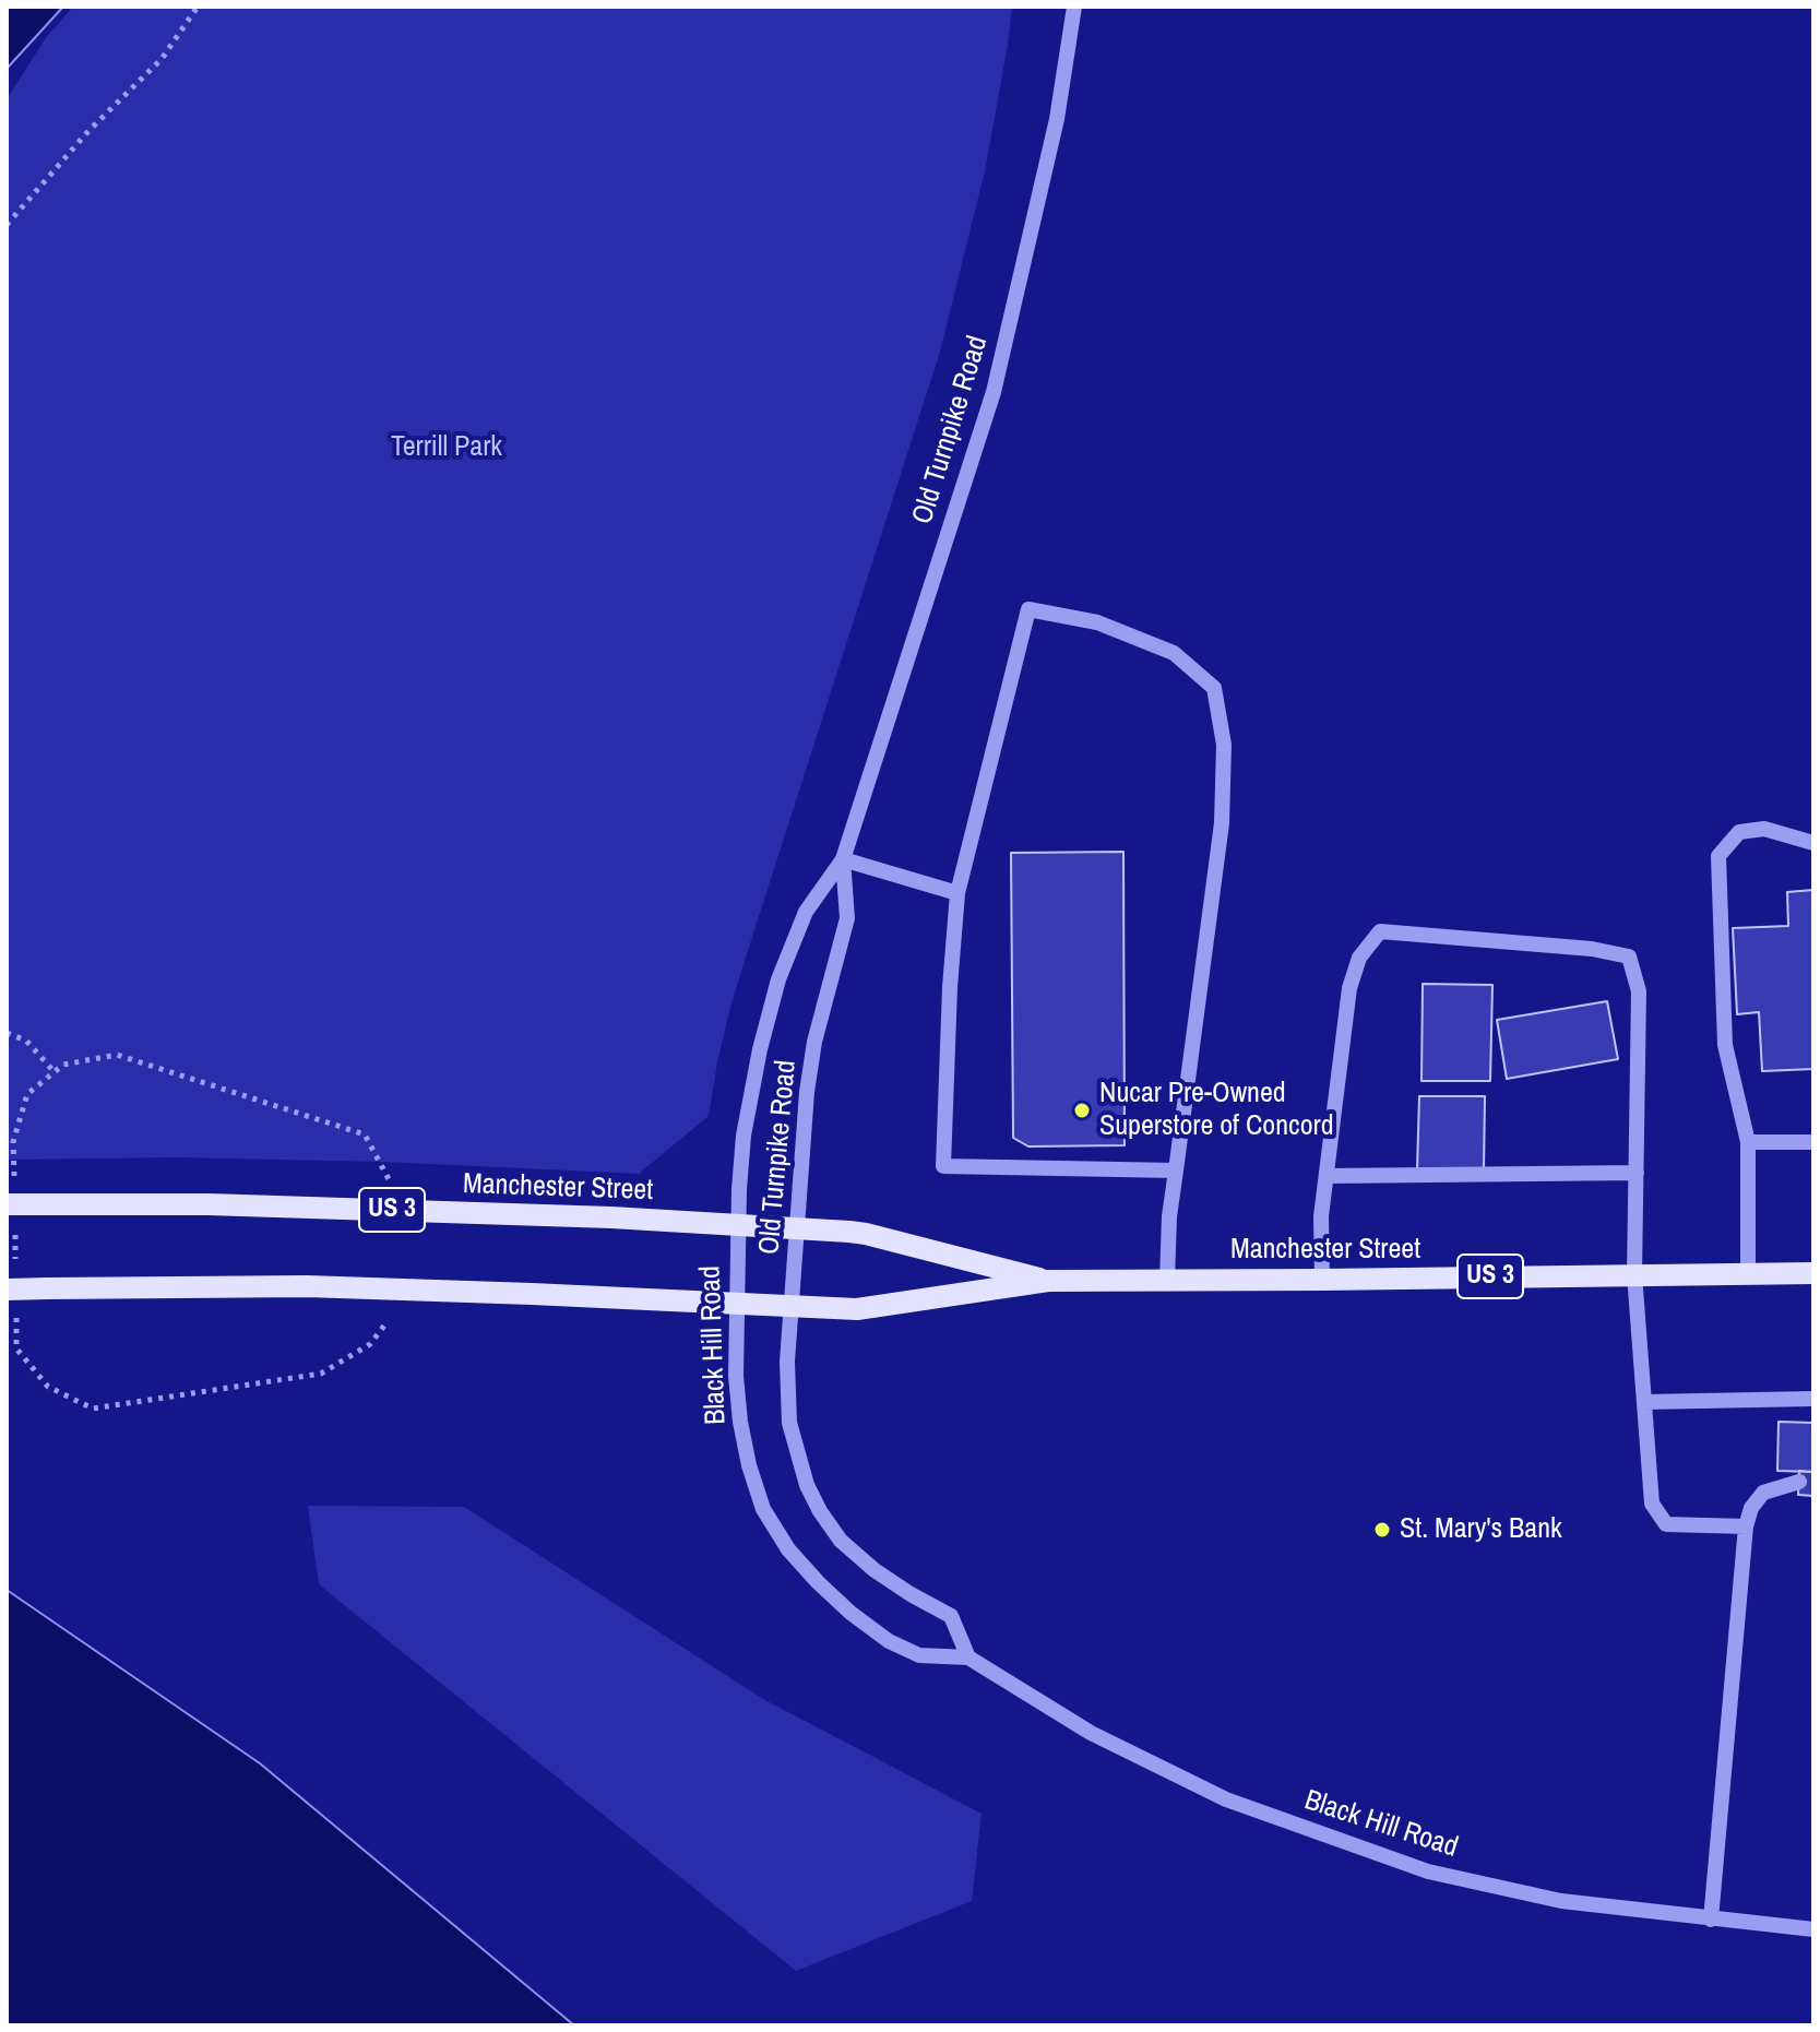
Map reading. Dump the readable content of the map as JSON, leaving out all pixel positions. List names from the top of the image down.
{
  "streets": {
    "main road": ["Manchester Street", "US 3"],
    "street": ["Old Turnpike Road", "Black Hill Road"]
  },
  "crossings": [
    ["Old Turnpike Road", "Manchester Street"],
    ["Old Turnpike Road", "Black Hill Road"],
    ["Manchester Street", "Black Hill Road"]
  ],
  "parks": ["Terrill Park"],
  "places": ["Nucar Pre-Owned Superstore of Concord", "St. Mary's Bank"]
}
